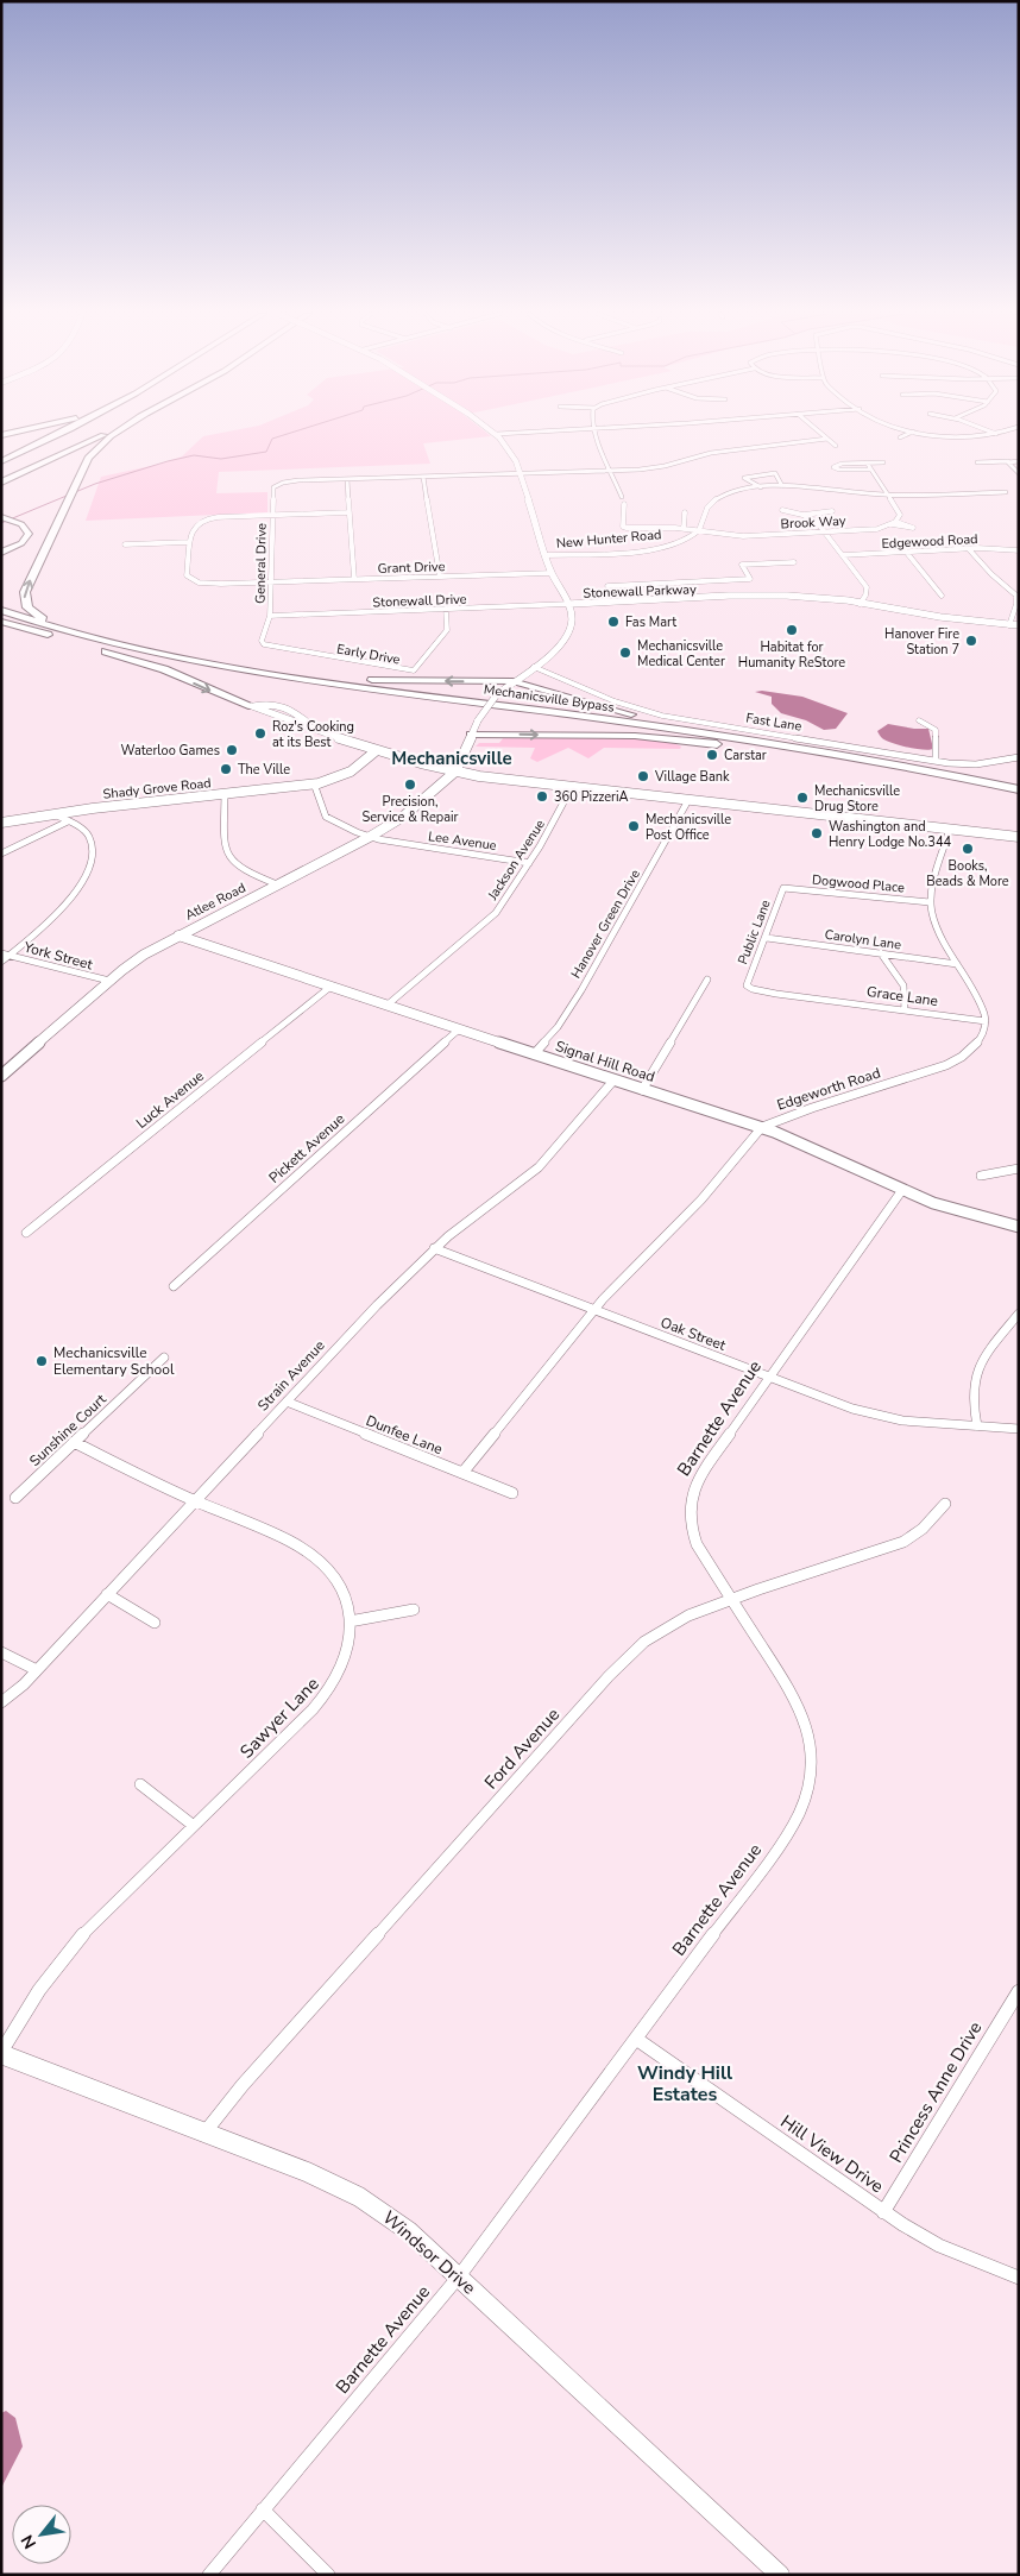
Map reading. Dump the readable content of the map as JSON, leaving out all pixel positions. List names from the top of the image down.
{
  "streets": {
    "highway": ["Mechanicsville Bypass"],
    "main road": [
      "Stonewall Parkway",
      "Shady Grove Road",
      "Atlee Road",
      "Signal Hill Road",
      "Windsor Drive"
    ],
    "street": [
      "Brook Way",
      "New Hunter Road",
      "Edgewood Road",
      "General Drive",
      "Grant Drive",
      "Stonewall Drive",
      "Early Drive",
      "Fast Lane",
      "Lee Avenue",
      "Jackson Avenue",
      "Dogwood Place",
      "Hanover Green Drive",
      "Public Lane",
      "Carolyn Lane",
      "York Street",
      "Grace Lane",
      "Edgeworth Road",
      "Luck Avenue",
      "Pickett Avenue",
      "Oak Street",
      "Strain Avenue",
      "Barnette Avenue",
      "Sunshine Court",
      "Dunfee Lane",
      "Sawyer Lane",
      "Ford Avenue",
      "Princess Anne Drive",
      "Hill View Drive"
    ]
  },
  "crossings": [
    ["Brook Way", "New Hunter Road"],
    ["General Drive", "Grant Drive"],
    ["General Drive", "Stonewall Drive"],
    ["General Drive", "Early Drive"],
    ["Stonewall Parkway", "Stonewall Drive"],
    ["Stonewall Drive", "Early Drive"],
    ["Shady Grove Road", "Lee Avenue"],
    ["Lee Avenue", "Jackson Avenue"],
    ["Lee Avenue", "Atlee Road"],
    ["Jackson Avenue", "Signal Hill Road"],
    ["Dogwood Place", "Public Lane"],
    ["Atlee Road", "York Street"],
    ["Atlee Road", "Signal Hill Road"],
    ["Hanover Green Drive", "Signal Hill Road"],
    ["Public Lane", "Carolyn Lane"],
    ["Public Lane", "Grace Lane"],
    ["Grace Lane", "Edgeworth Road"],
    ["Signal Hill Road", "Edgeworth Road"],
    ["Signal Hill Road", "Luck Avenue"],
    ["Signal Hill Road", "Pickett Avenue"],
    ["Signal Hill Road", "Strain Avenue"],
    ["Signal Hill Road", "Barnette Avenue"],
    ["Edgeworth Road", "Oak Street"],
    ["Edgeworth Road", "Dunfee Lane"],
    ["Oak Street", "Strain Avenue"],
    ["Oak Street", "Barnette Avenue"],
    ["Strain Avenue", "Dunfee Lane"],
    ["Strain Avenue", "Sawyer Lane"],
    ["Barnette Avenue", "Ford Avenue"],
    ["Barnette Avenue", "Hill View Drive"],
    ["Barnette Avenue", "Windsor Drive"],
    ["Sunshine Court", "Sawyer Lane"],
    ["Sawyer Lane", "Windsor Drive"],
    ["Ford Avenue", "Windsor Drive"],
    ["Princess Anne Drive", "Hill View Drive"]
  ],
  "districts": ["Mechanicsville", "Windy Hill Estates"],
  "places": [
    "Fas Mart",
    "Habitat for Humanity ReStore",
    "Hanover Fire Station 7",
    "Mechanicsville Medical Center",
    "Roz's Cooking at its Best",
    "Waterloo Games",
    "Carstar",
    "The Ville",
    "Village Bank",
    "Precision, Service & Repair",
    "360 PizzeriA",
    "Mechanicsville Drug Store",
    "Mechanicsville Post Office",
    "Washington and Henry Lodge No.344",
    "Books, Beads & More",
    "Mechanicsville Elementary School"
  ],
  "north": "bottom left"
}
